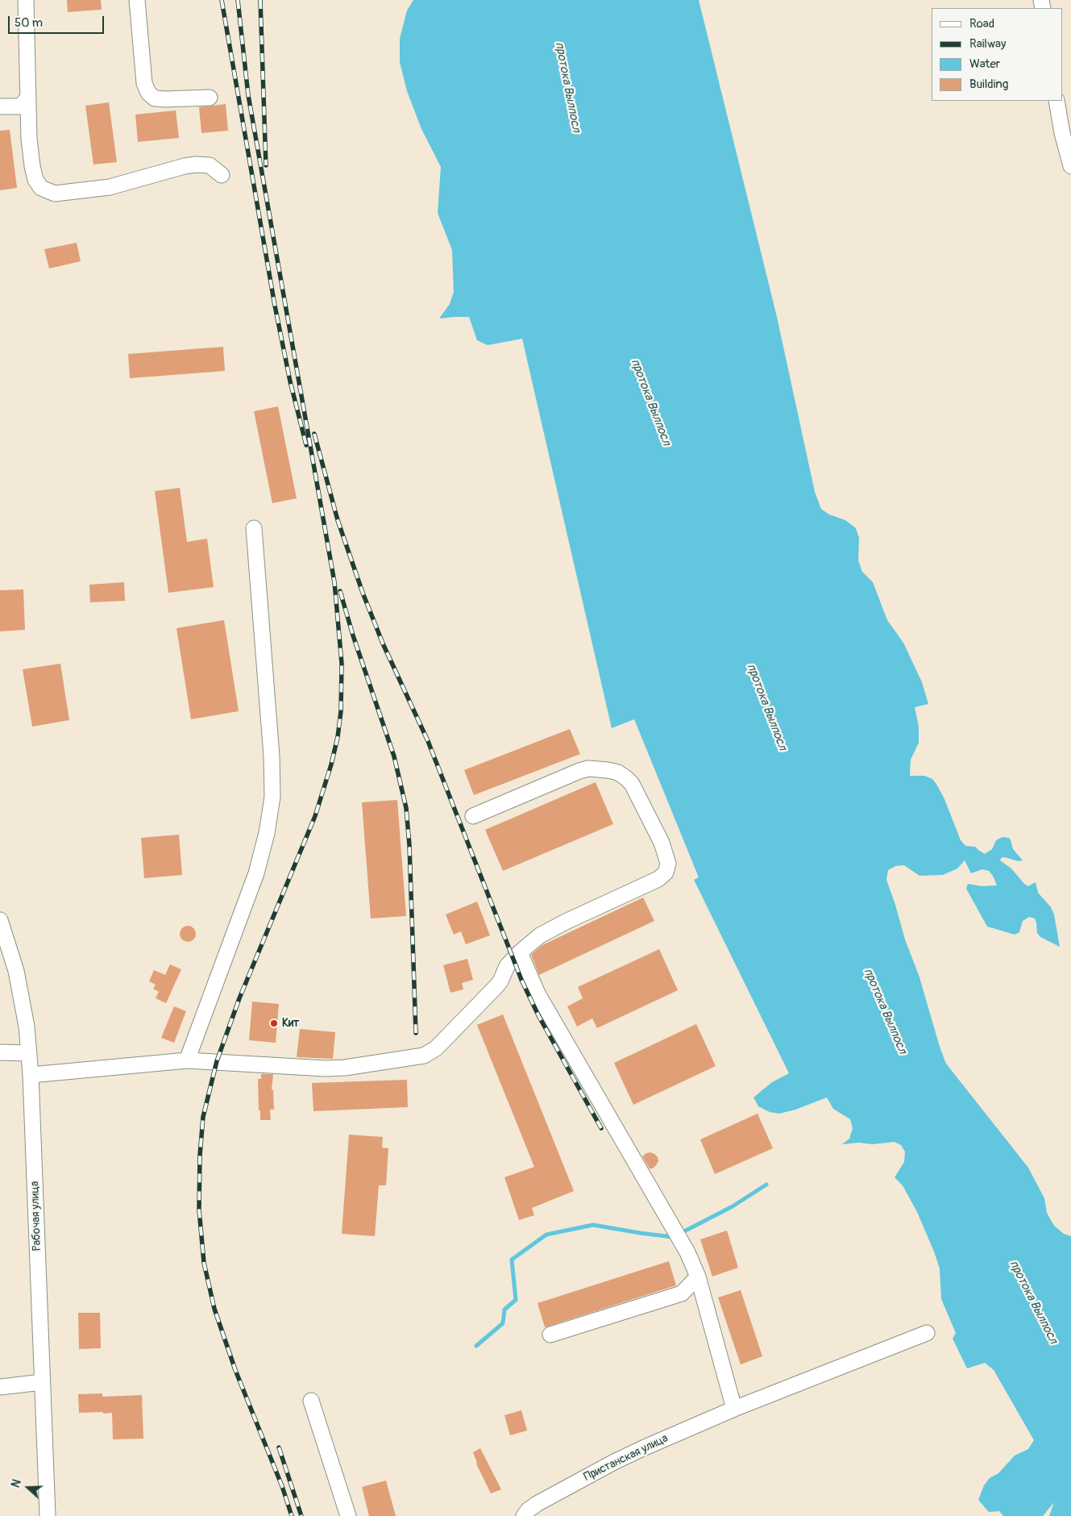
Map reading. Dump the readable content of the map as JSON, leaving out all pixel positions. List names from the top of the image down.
{
  "streets": {
    "street": ["Рабочая улица", "Пристанская улица"]
  },
  "water": ["протока Вылпосл"],
  "places": ["Кит"],
  "legend": [
    "Road",
    "Railway",
    "Water",
    "Building"
  ],
  "scale_bar": "50 m",
  "north": "left"
}
